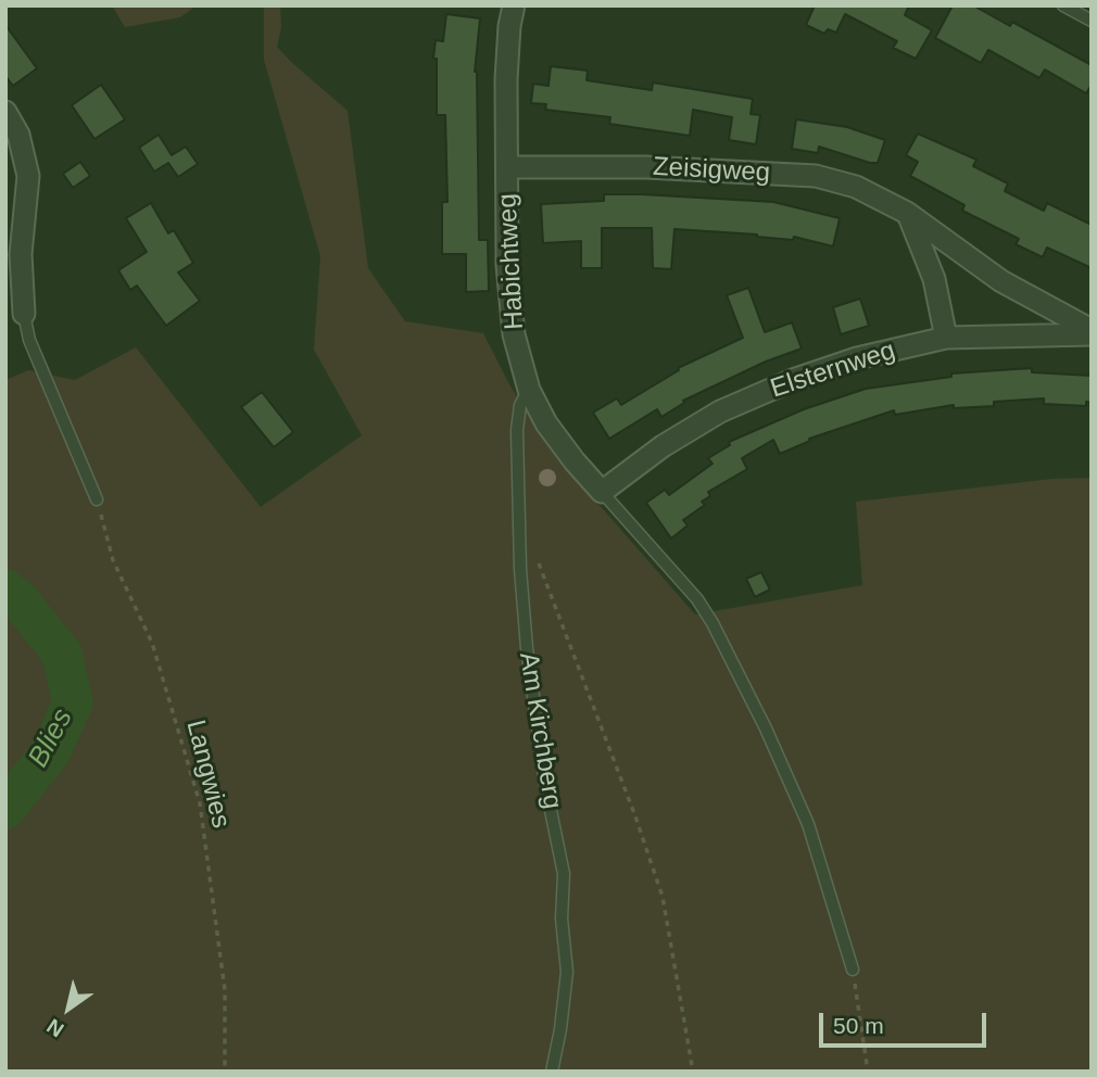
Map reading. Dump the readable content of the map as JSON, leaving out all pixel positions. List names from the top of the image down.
{
  "streets": {
    "street": ["Zeisigweg", "Habichtweg", "Elsternweg"],
    "lane": ["Am Kirchberg"],
    "path": ["Langwies"]
  },
  "crossings": [
    ["Zeisigweg", "Habichtweg"],
    ["Zeisigweg", "Elsternweg"],
    ["Habichtweg", "Elsternweg"],
    ["Habichtweg", "Am Kirchberg"]
  ],
  "water": ["Blies"],
  "scale_bar": "50 m",
  "north": "bottom left"
}
